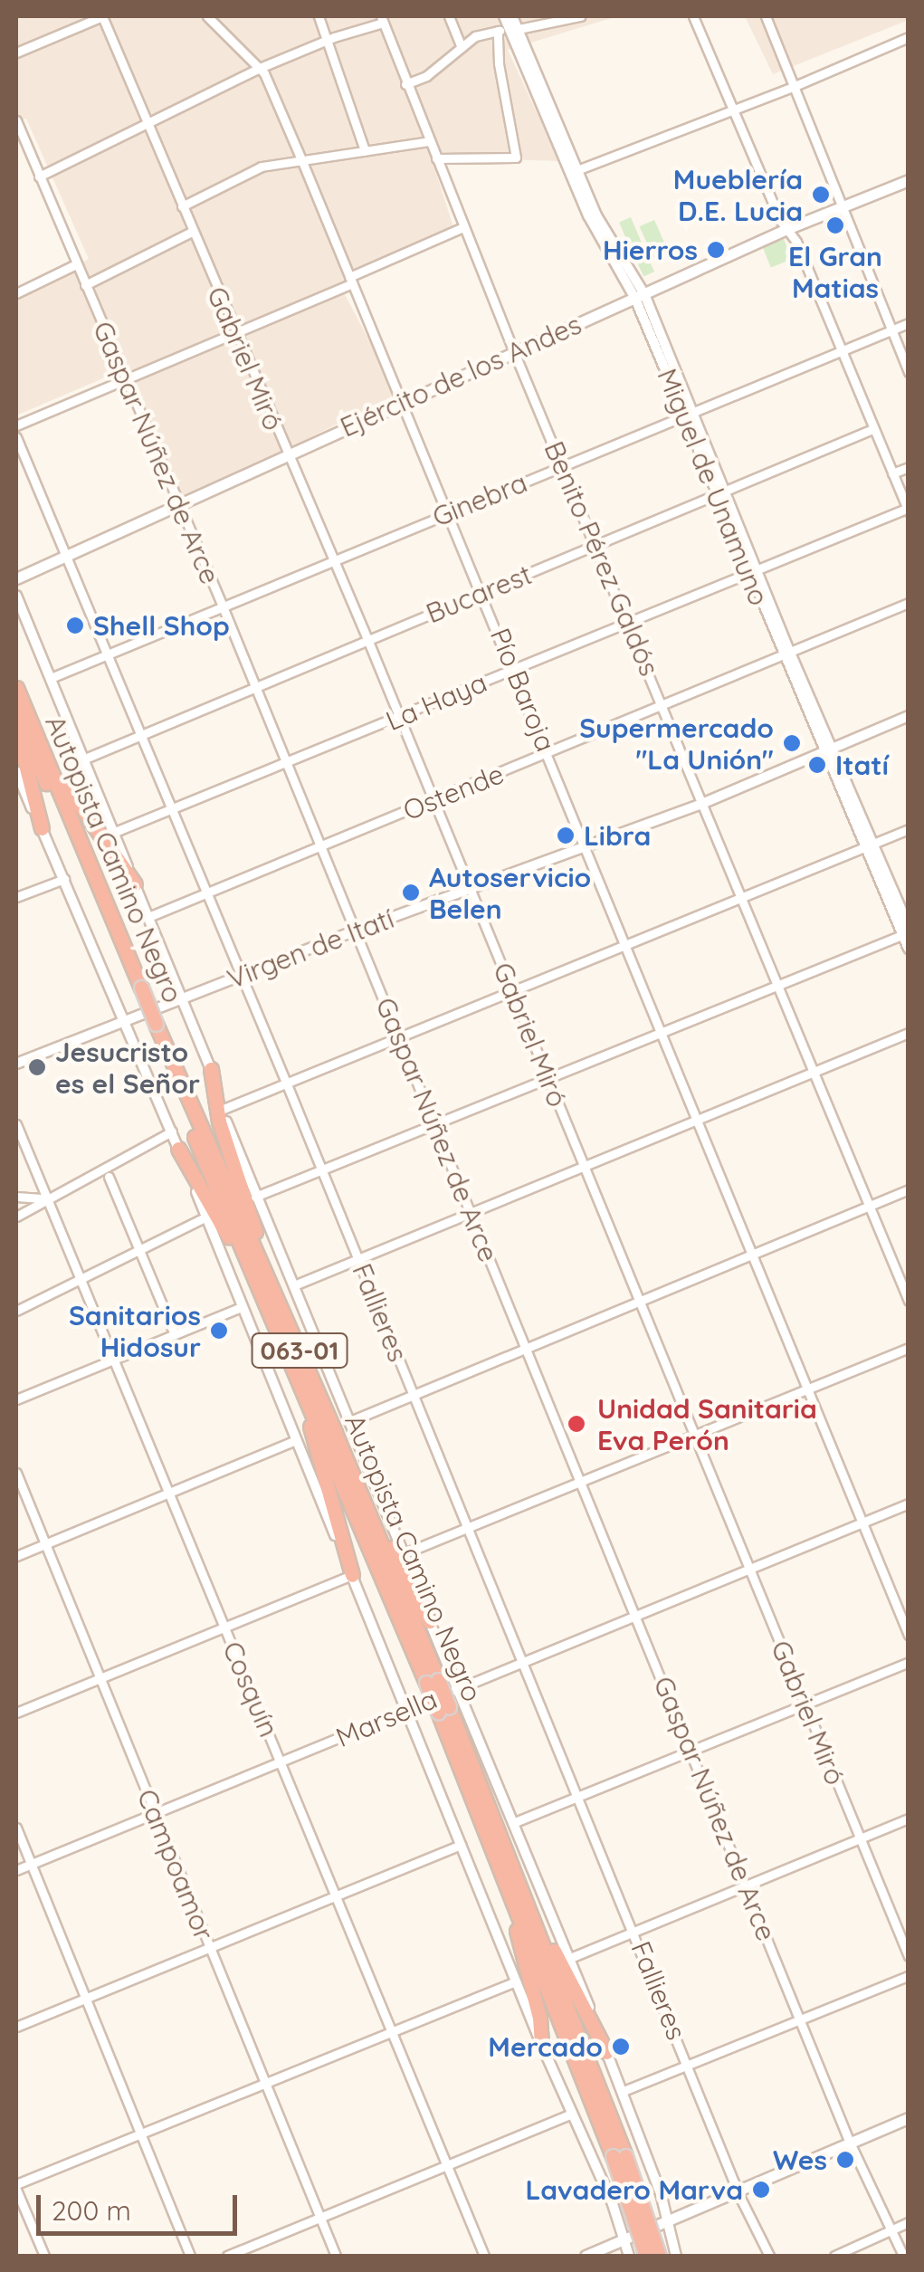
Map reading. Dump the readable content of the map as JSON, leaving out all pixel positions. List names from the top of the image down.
{
  "streets": {
    "highway": ["Autopista Camino Negro", "063-01"],
    "main road": ["Ejército de los Andes"],
    "street": [
      "Gabriel Miró",
      "Gaspar Núñez de Arce",
      "Miguel de Unamuno",
      "Ginebra",
      "Benito Pérez Galdós",
      "Bucarest",
      "Pío Baroja",
      "La Haya",
      "Ostende",
      "Virgen de Itatí",
      "Fallieres",
      "Cosquín",
      "Marsella",
      "Campoamor"
    ]
  },
  "crossings": [
    ["Gabriel Miró", "Ejército de los Andes"],
    ["Gabriel Miró", "Ginebra"],
    ["Gabriel Miró", "Bucarest"],
    ["Gabriel Miró", "La Haya"],
    ["Gabriel Miró", "Ostende"],
    ["Gabriel Miró", "Virgen de Itatí"],
    ["Gabriel Miró", "Marsella"],
    ["Ejército de los Andes", "Gaspar Núñez de Arce"],
    ["Ejército de los Andes", "Miguel de Unamuno"],
    ["Ejército de los Andes", "Benito Pérez Galdós"],
    ["Ejército de los Andes", "Pío Baroja"],
    ["Ejército de los Andes", "Fallieres"],
    ["Gaspar Núñez de Arce", "Ginebra"],
    ["Gaspar Núñez de Arce", "Bucarest"],
    ["Gaspar Núñez de Arce", "La Haya"],
    ["Gaspar Núñez de Arce", "Ostende"],
    ["Gaspar Núñez de Arce", "Virgen de Itatí"],
    ["Gaspar Núñez de Arce", "Marsella"],
    ["Miguel de Unamuno", "Ginebra"],
    ["Miguel de Unamuno", "Bucarest"],
    ["Miguel de Unamuno", "La Haya"],
    ["Miguel de Unamuno", "Ostende"],
    ["Miguel de Unamuno", "Virgen de Itatí"],
    ["Ginebra", "Benito Pérez Galdós"],
    ["Ginebra", "Pío Baroja"],
    ["Ginebra", "Fallieres"],
    ["Benito Pérez Galdós", "Bucarest"],
    ["Benito Pérez Galdós", "La Haya"],
    ["Benito Pérez Galdós", "Ostende"],
    ["Benito Pérez Galdós", "Virgen de Itatí"],
    ["Bucarest", "Pío Baroja"],
    ["Bucarest", "Fallieres"],
    ["Pío Baroja", "La Haya"],
    ["Pío Baroja", "Ostende"],
    ["Pío Baroja", "Virgen de Itatí"],
    ["Pío Baroja", "Marsella"],
    ["La Haya", "Fallieres"],
    ["Ostende", "Fallieres"],
    ["Virgen de Itatí", "Fallieres"],
    ["Fallieres", "Marsella"],
    ["Cosquín", "Marsella"],
    ["Marsella", "Campoamor"]
  ],
  "places": [
    "Mueblería D.E. Lucia",
    "El Gran Matias",
    "Hierros",
    "Shell Shop",
    "Supermercado \"La Unión\"",
    "Itatí",
    "Libra",
    "Autoservicio Belen",
    "Jesucristo es el Señor",
    "Sanitarios Hidosur",
    "Unidad Sanitaria Eva Perón",
    "Mercado",
    "Wes",
    "Lavadero Marva"
  ],
  "scale_bar": "200 m"
}
